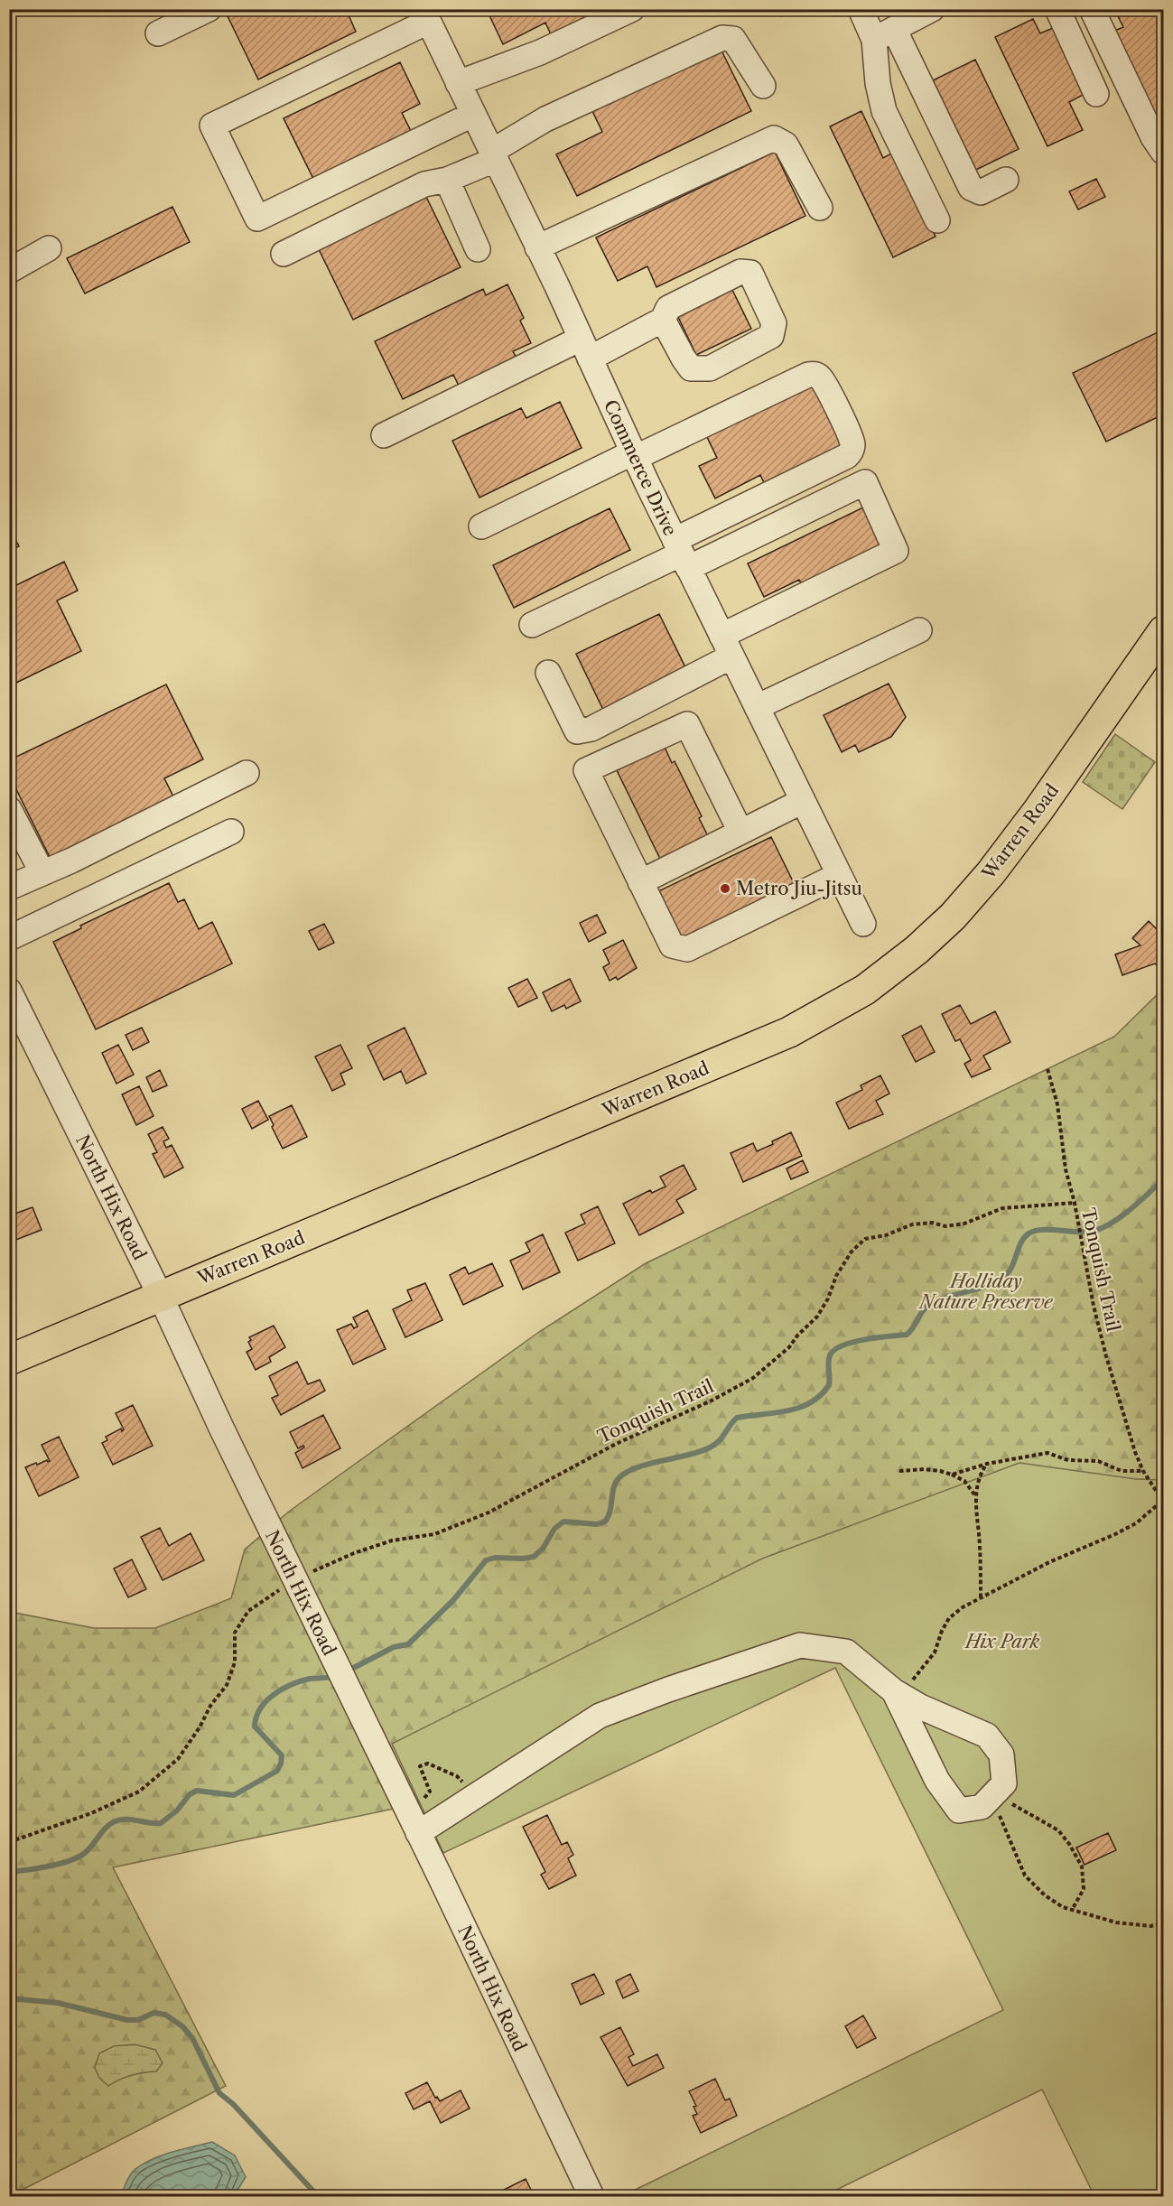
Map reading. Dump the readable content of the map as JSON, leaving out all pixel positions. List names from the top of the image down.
{
  "streets": {
    "main road": ["Warren Road"],
    "street": ["Commerce Drive", "North Hix Road"],
    "path": ["Tonquish Trail"]
  },
  "crossings": [
    ["Warren Road", "North Hix Road"],
    ["North Hix Road", "Tonquish Trail"]
  ],
  "parks": ["Holliday Nature Preserve", "Hix Park"],
  "places": ["Metro Jiu-Jitsu"]
}
